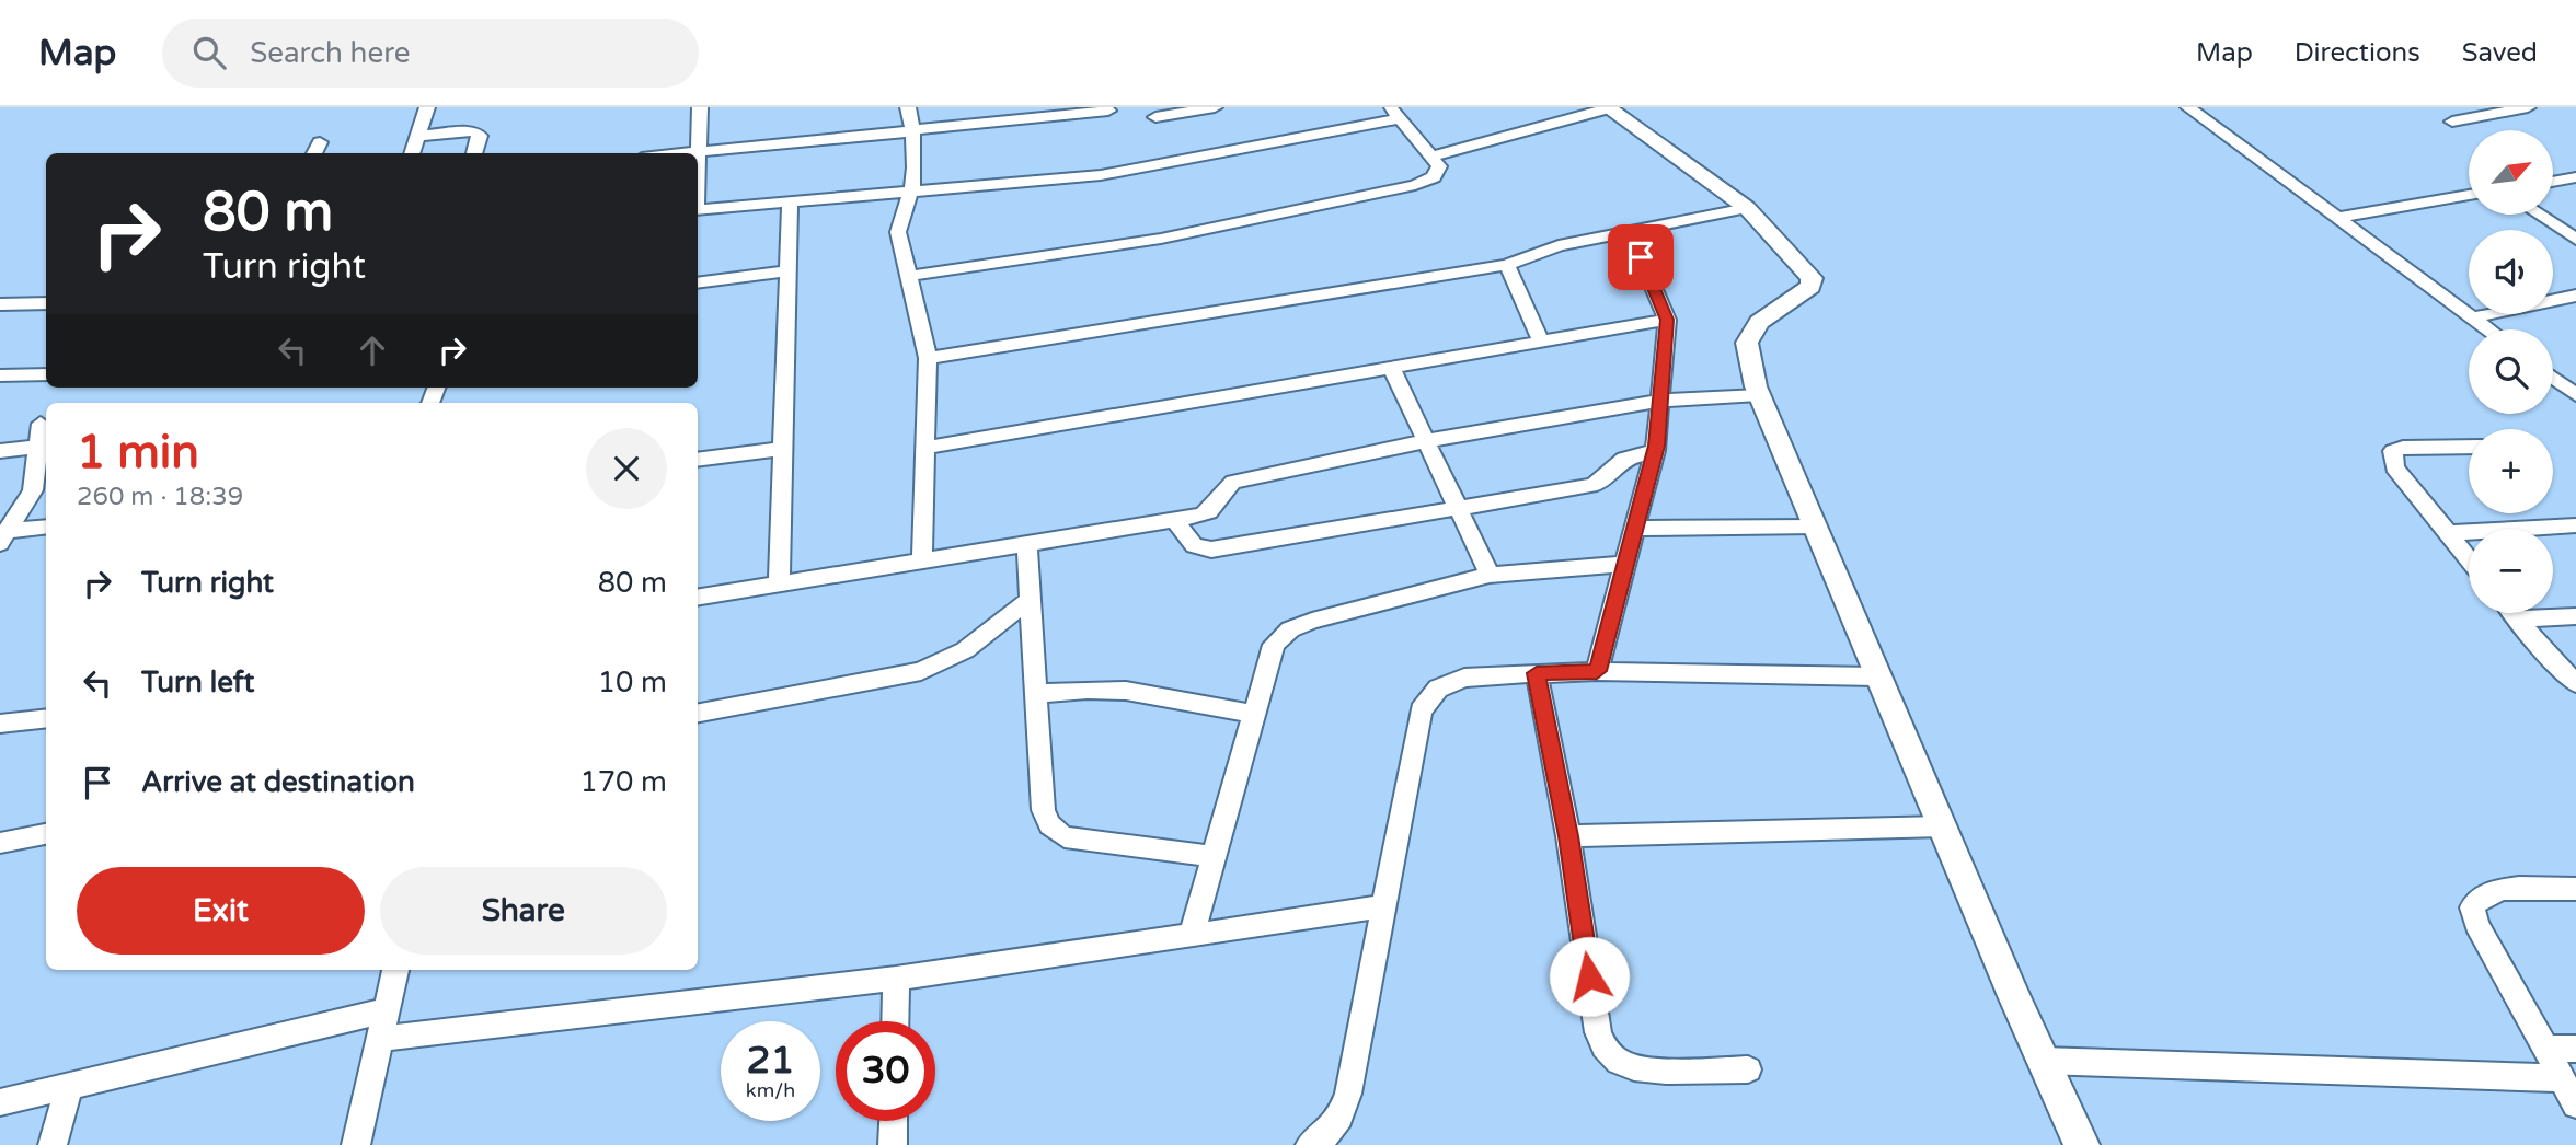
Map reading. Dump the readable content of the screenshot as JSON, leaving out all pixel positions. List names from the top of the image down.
{
  "north": "top right",
  "page": {
    "header": "Map",
    "search": "Search here",
    "nav": ["Map", "Directions", "Saved"],
    "map_buttons": ["+", "−"],
    "turn": ["80 m", "Turn right"],
    "heading": ["1 min", "260 m · 18:39"],
    "list": [
      {
        "name": "Turn right",
        "value": "80 m"
      },
      {
        "name": "Turn left",
        "value": "10 m"
      },
      {
        "name": "Arrive at destination",
        "value": "170 m"
      }
    ],
    "buttons": ["Exit", "Share"],
    "speed": "21 km/h",
    "limit": "30"
  }
}
